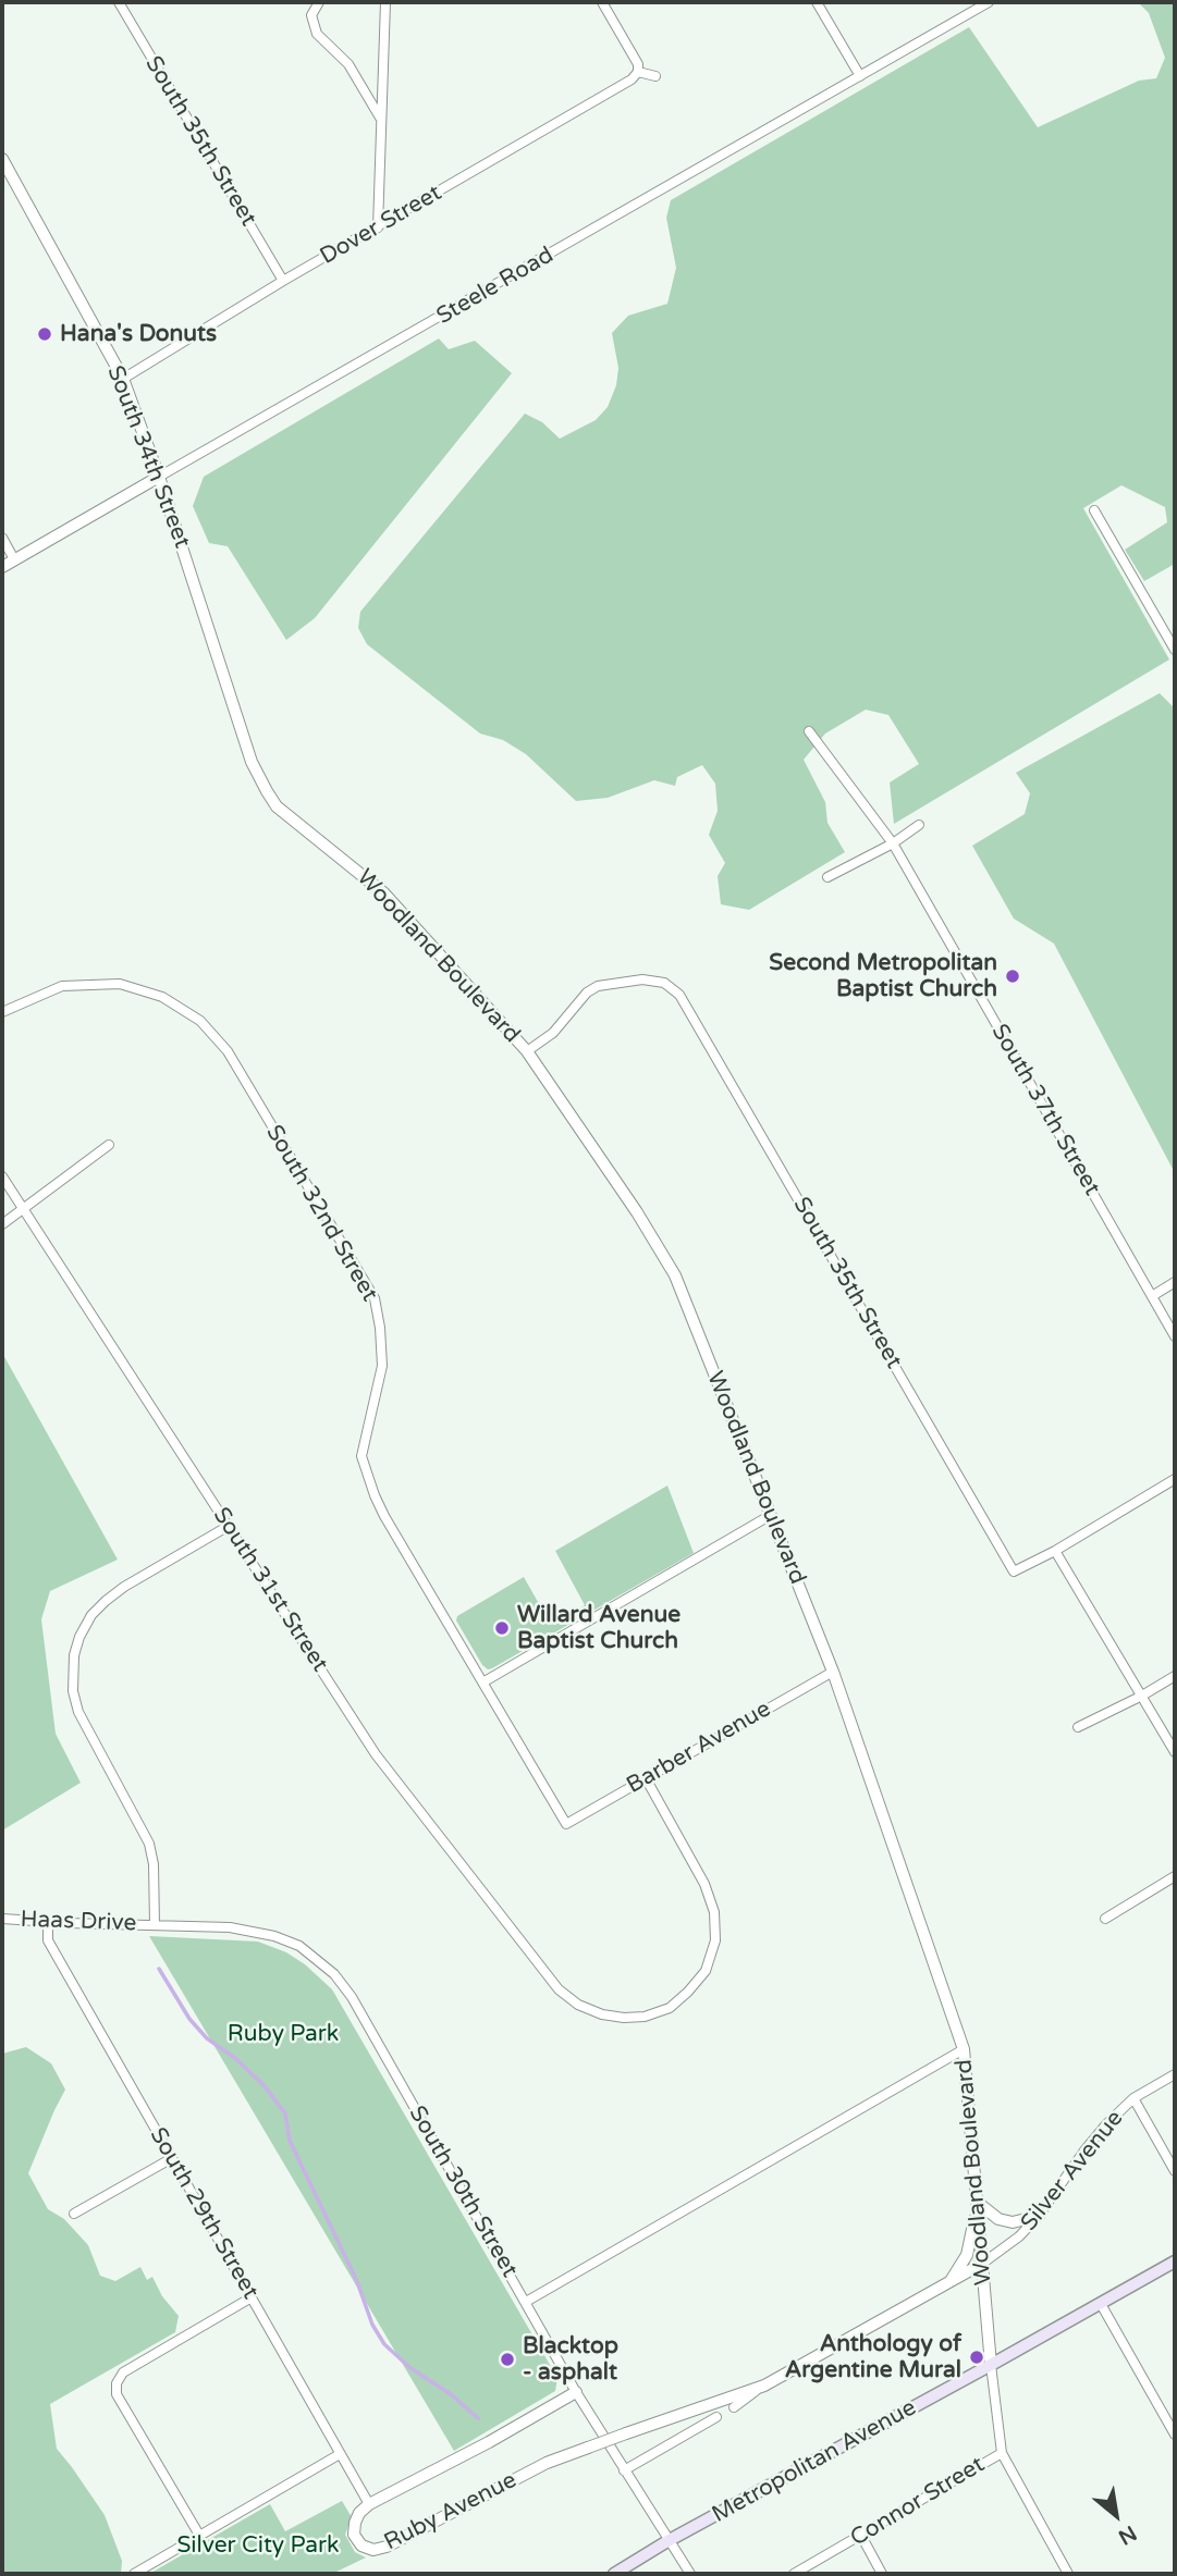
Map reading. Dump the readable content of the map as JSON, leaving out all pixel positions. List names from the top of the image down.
{
  "streets": {
    "main road": ["Metropolitan Avenue"],
    "street": [
      "South 35th Street",
      "Dover Street",
      "Steele Road",
      "South 34th Street",
      "Woodland Boulevard",
      "South 37th Street",
      "South 32nd Street",
      "South 31st Street",
      "Barber Avenue",
      "Haas Drive",
      "Silver Avenue",
      "South 30th Street",
      "South 29th Street",
      "Connor Street",
      "Ruby Avenue"
    ]
  },
  "crossings": [
    ["South 35th Street", "Dover Street"],
    ["South 35th Street", "Woodland Boulevard"],
    ["Dover Street", "South 34th Street"],
    ["Steele Road", "South 34th Street"],
    ["South 34th Street", "Woodland Boulevard"],
    ["Woodland Boulevard", "Barber Avenue"],
    ["Woodland Boulevard", "Silver Avenue"],
    ["Woodland Boulevard", "Metropolitan Avenue"],
    ["South 32nd Street", "Barber Avenue"],
    ["South 31st Street", "Barber Avenue"],
    ["Haas Drive", "South 30th Street"],
    ["Haas Drive", "South 29th Street"],
    ["Silver Avenue", "Ruby Avenue"],
    ["South 30th Street", "Metropolitan Avenue"],
    ["South 30th Street", "Ruby Avenue"],
    ["South 29th Street", "Ruby Avenue"]
  ],
  "parks": ["Ruby Park", "Silver City Park"],
  "places": [
    "Hana's Donuts",
    "Second Metropolitan Baptist Church",
    "Willard Avenue Baptist Church",
    "Anthology of Argentine Mural",
    "Blacktop - asphalt"
  ],
  "north": "bottom right"
}
